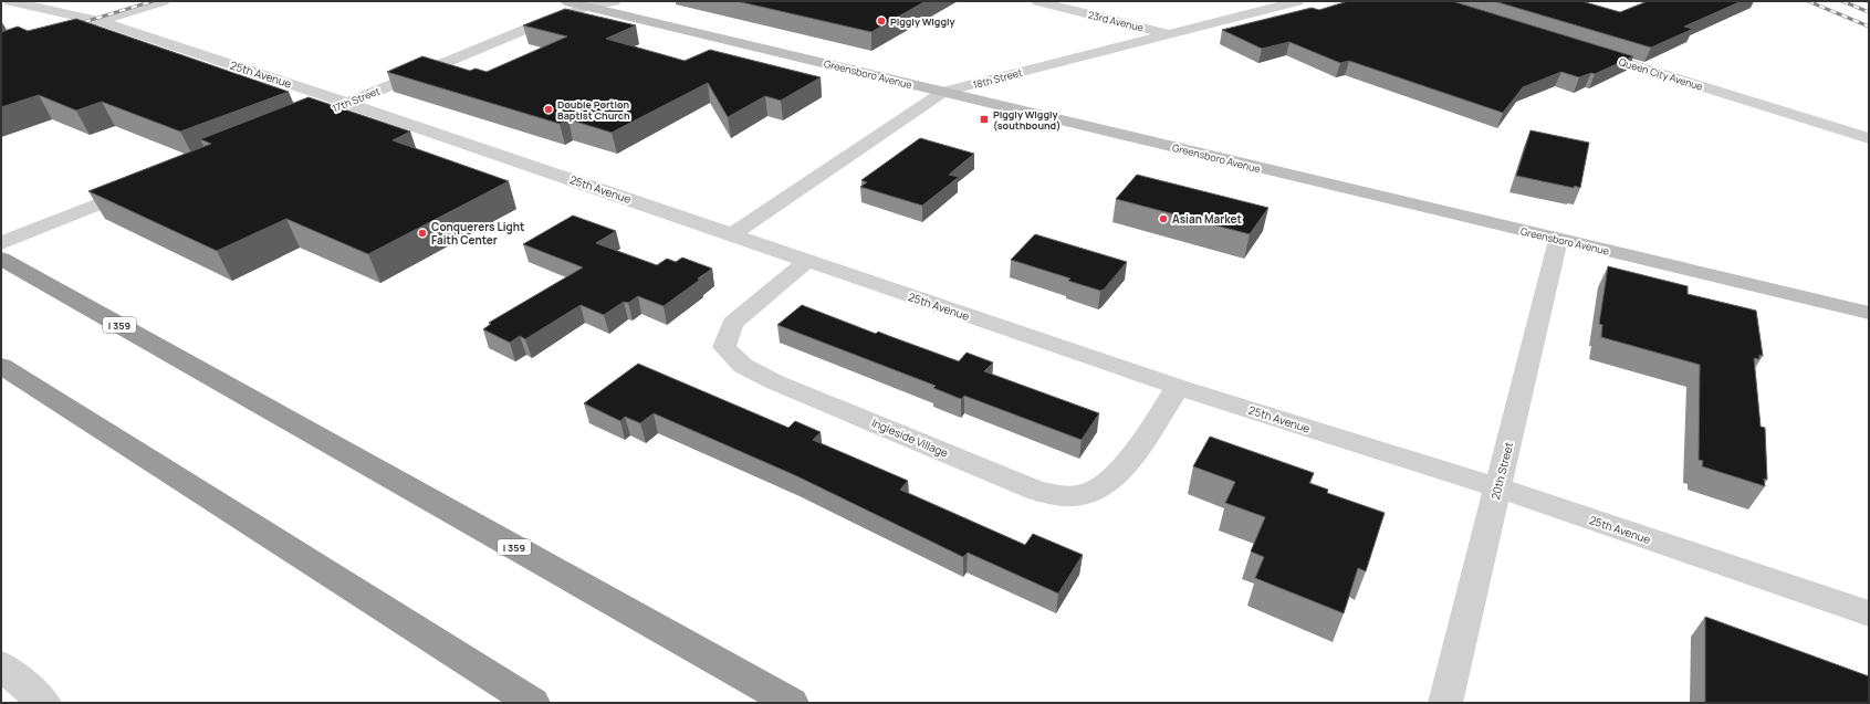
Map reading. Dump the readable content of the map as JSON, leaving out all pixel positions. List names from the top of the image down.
{
  "streets": {
    "highway": ["I 359"],
    "main road": ["Greensboro Avenue"],
    "street": [
      "23rd Avenue",
      "25th Avenue",
      "Queen City Avenue",
      "18th Street",
      "17th Street",
      "Ingleside Village",
      "20th Street"
    ]
  },
  "crossings": [
    ["23rd Avenue", "18th Street"],
    ["25th Avenue", "18th Street"],
    ["25th Avenue", "17th Street"],
    ["25th Avenue", "Ingleside Village"],
    ["25th Avenue", "20th Street"],
    ["Greensboro Avenue", "18th Street"],
    ["Greensboro Avenue", "17th Street"],
    ["Greensboro Avenue", "20th Street"]
  ],
  "places": {
    "other": [
      "Piggly Wiggly",
      "Double Portion Baptist Church",
      "Asian Market",
      "Conquerers Light Faith Center"
    ],
    "transit": ["Piggly Wiggly (southbound)"]
  }
}
